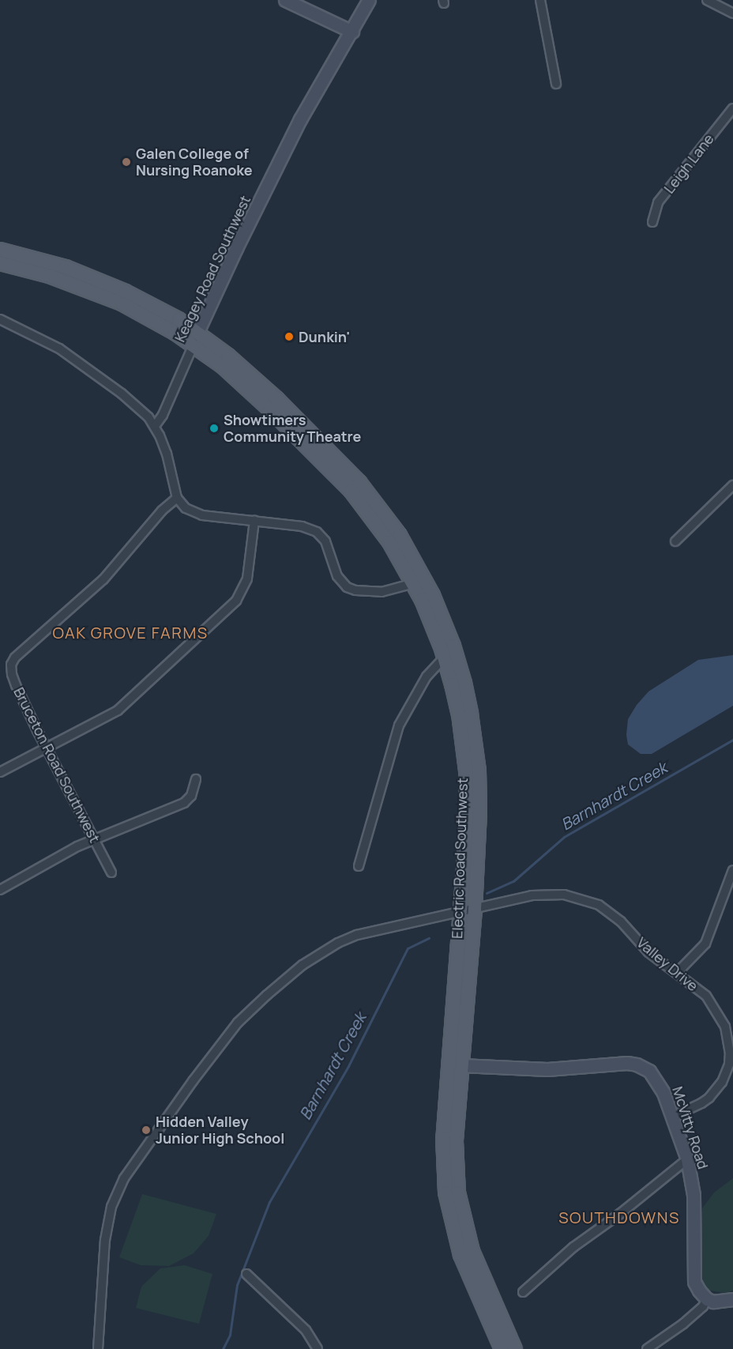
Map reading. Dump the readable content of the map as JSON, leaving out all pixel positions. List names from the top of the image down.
{
  "streets": {
    "main road": ["Electric Road Southwest"],
    "street": [
      "Leigh Lane",
      "Keagey Road Southwest",
      "Bruceton Road Southwest",
      "Valley Drive",
      "McVitty Road"
    ]
  },
  "crossings": [
    ["Keagey Road Southwest", "Electric Road Southwest"],
    ["Electric Road Southwest", "Valley Drive"],
    ["Electric Road Southwest", "McVitty Road"],
    ["Valley Drive", "McVitty Road"]
  ],
  "districts": ["OAK GROVE FARMS", "SOUTHDOWNS"],
  "water": ["Barnhardt Creek"],
  "places": [
    "Galen College of Nursing Roanoke",
    "Dunkin'",
    "Showtimers Community Theatre",
    "Hidden Valley Junior High School"
  ]
}
